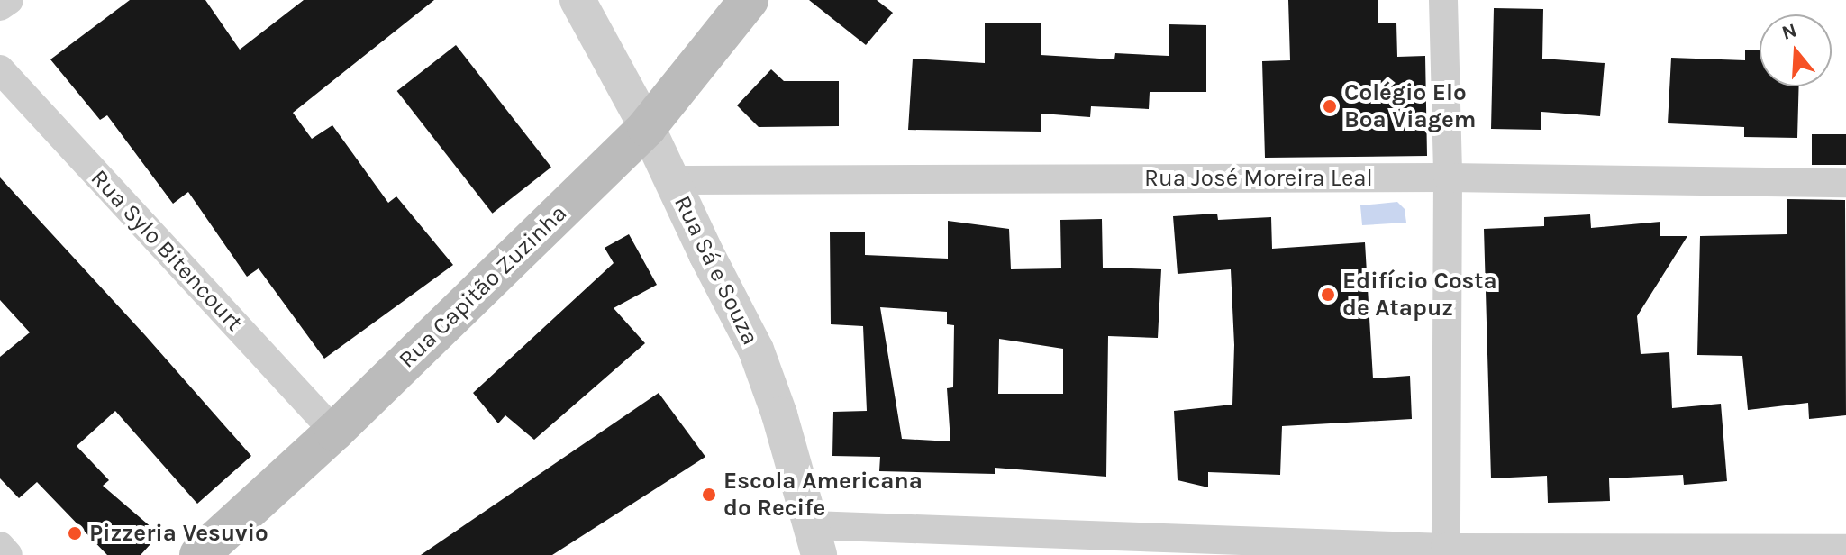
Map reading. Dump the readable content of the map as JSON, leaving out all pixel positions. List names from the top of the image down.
{
  "streets": {
    "main road": ["Rua Capitão Zuzinha"],
    "street": ["Rua José Moreira Leal", "Rua Sylo Bitencourt", "Rua Sá e Souza"]
  },
  "crossings": [
    ["Rua José Moreira Leal", "Rua Sá e Souza"],
    ["Rua Sylo Bitencourt", "Rua Capitão Zuzinha"],
    ["Rua Sá e Souza", "Rua Capitão Zuzinha"]
  ],
  "places": [
    "Colégio Elo Boa Viagem",
    "Edifício Costa de Atapuz",
    "Escola Americana do Recife",
    "Pizzeria Vesuvio"
  ],
  "north": "top"
}
